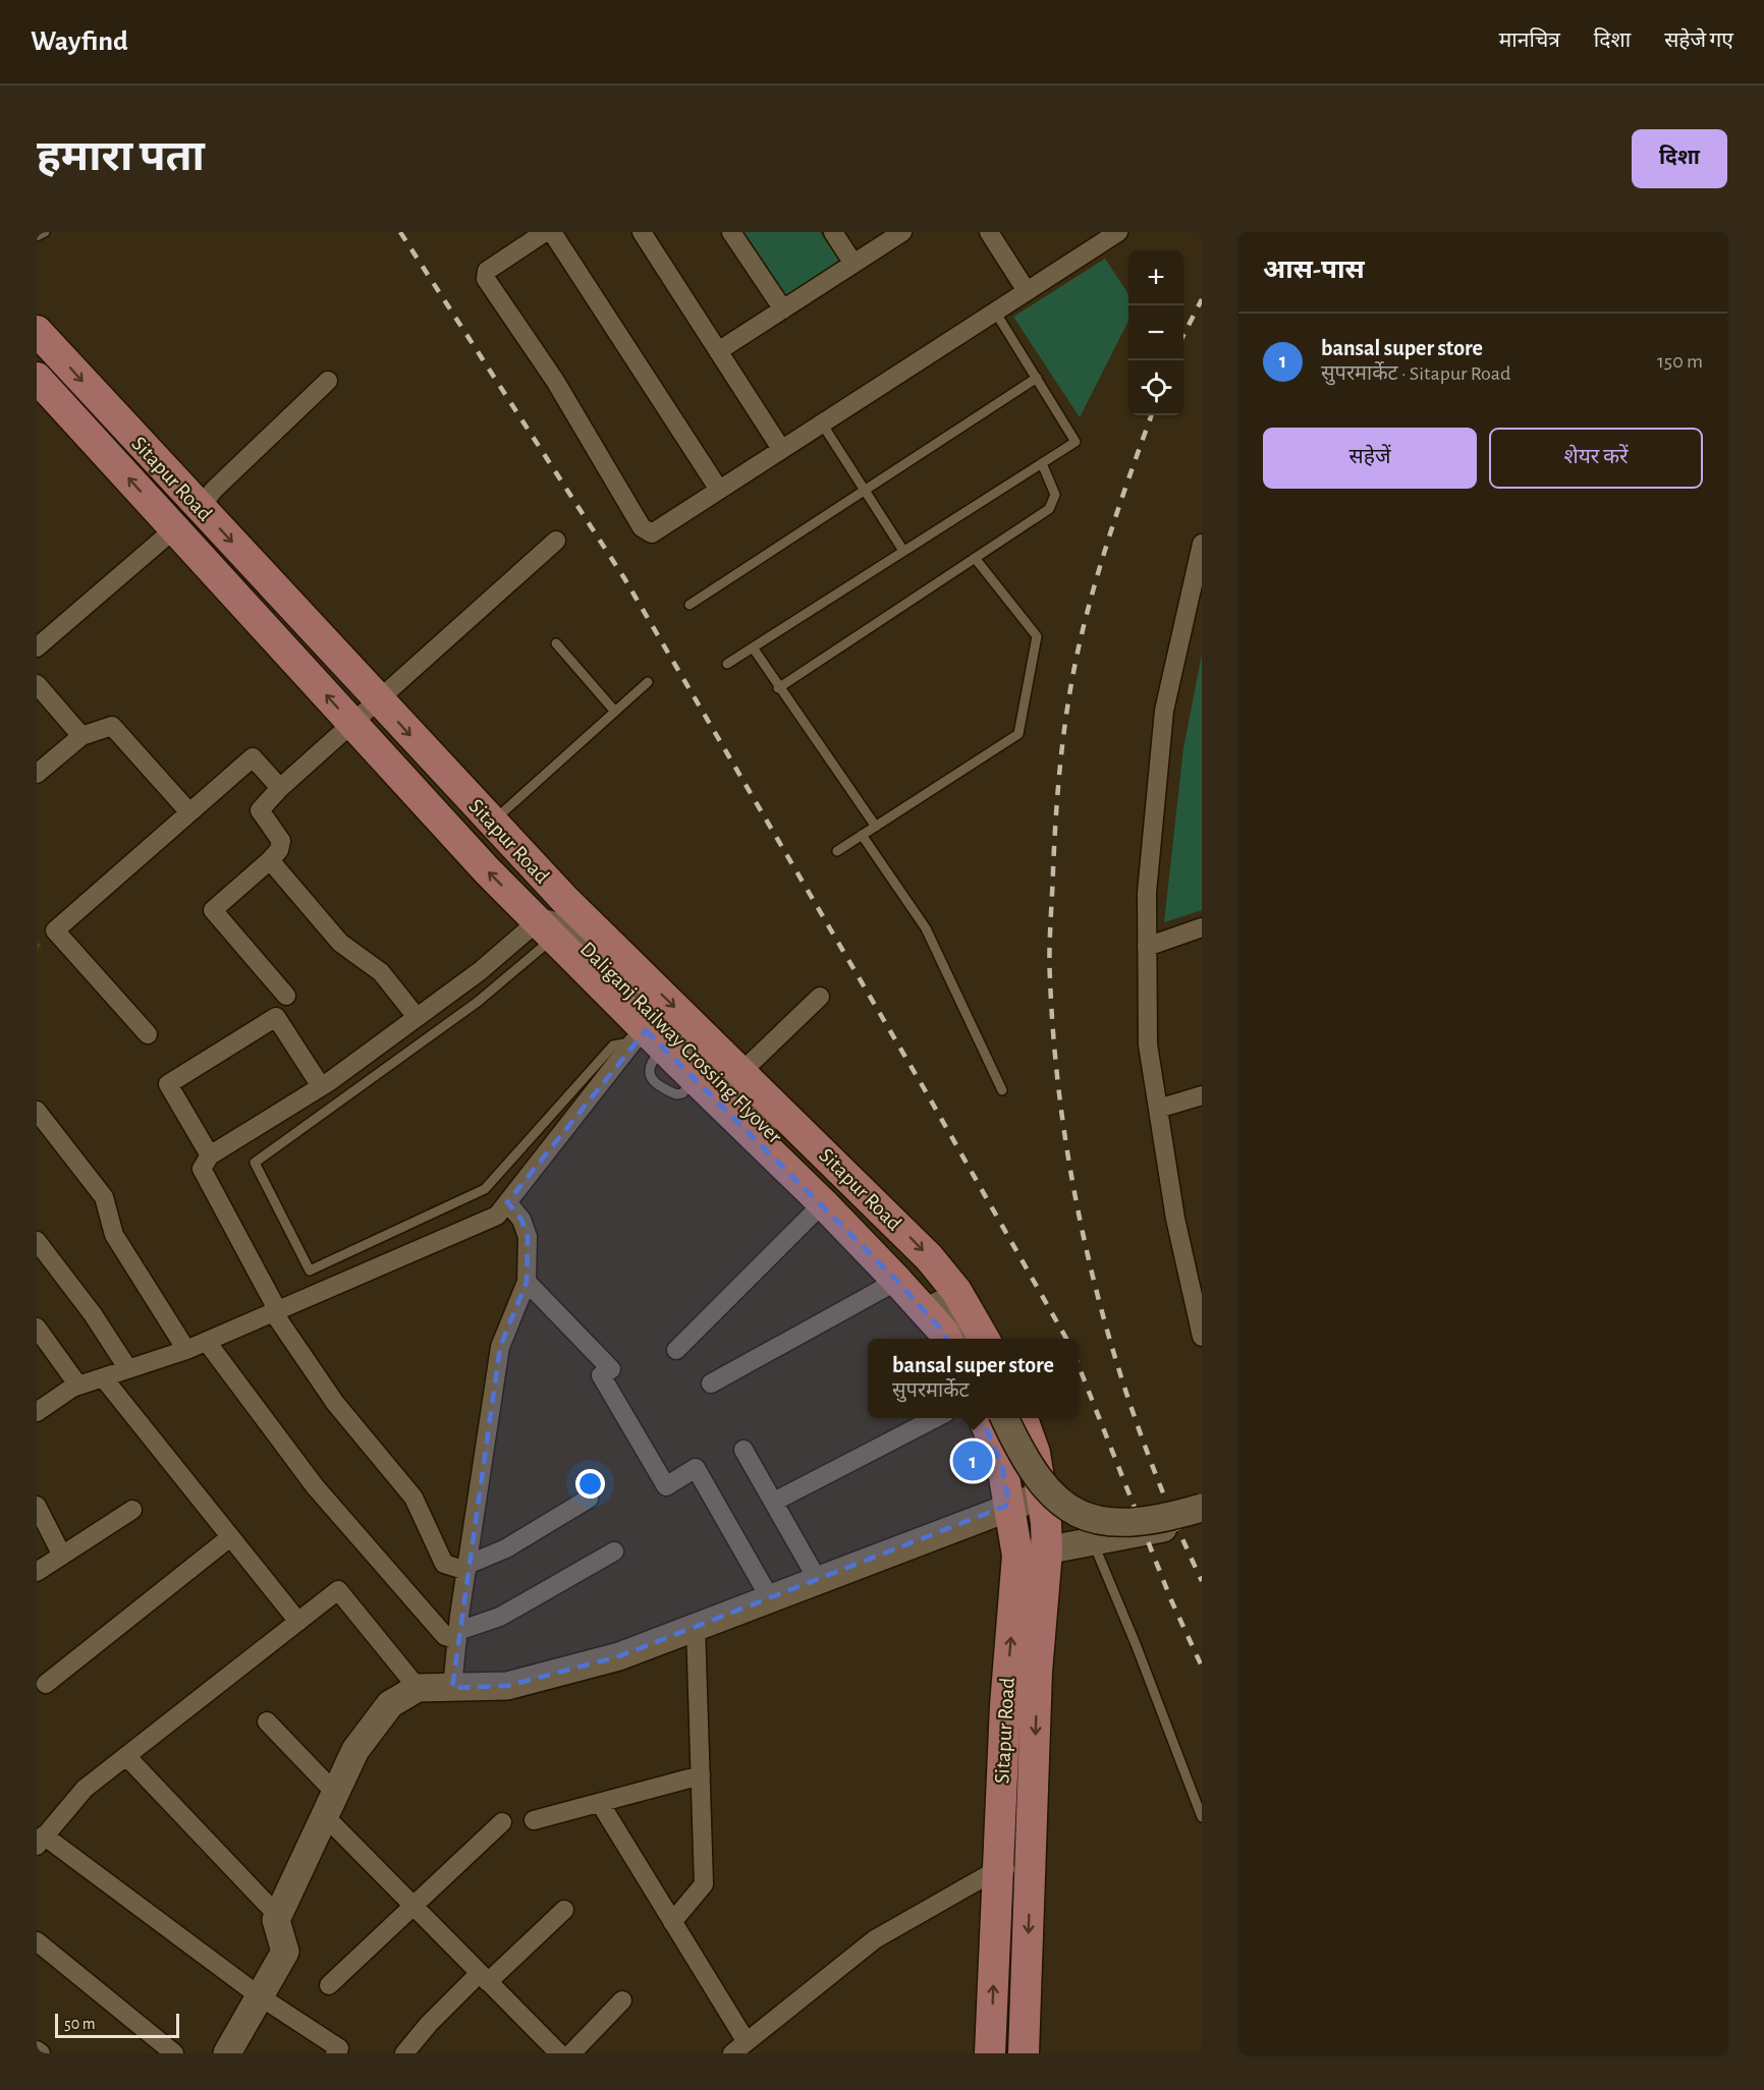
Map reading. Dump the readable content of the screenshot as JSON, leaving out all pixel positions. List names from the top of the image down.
{
  "streets": {
    "main road": ["Sitapur Road"],
    "street": ["Daliganj Railway Crossing Flyover"]
  },
  "crossings": [
    ["Sitapur Road", "Daliganj Railway Crossing Flyover"]
  ],
  "scale_bar": "50 m",
  "page": {
    "header": "Wayfind",
    "nav": ["मानचित्र", "दिशा", "सहेजे गए"],
    "buttons": [
      "दिशा",
      ["सहेजें", "शेयर करें"]
    ],
    "title": "हमारा पता",
    "heading": "आस-पास",
    "map_buttons": ["+", "−"],
    "list": [
      {
        "mark": "1",
        "name": "bansal super store",
        "note": "सुपरमार्केट · Sitapur Road",
        "value": "150 m"
      }
    ],
    "popup": ["bansal super store", "सुपरमार्केट"],
    "pins": "1",
    "scale": "50 m"
  }
}
